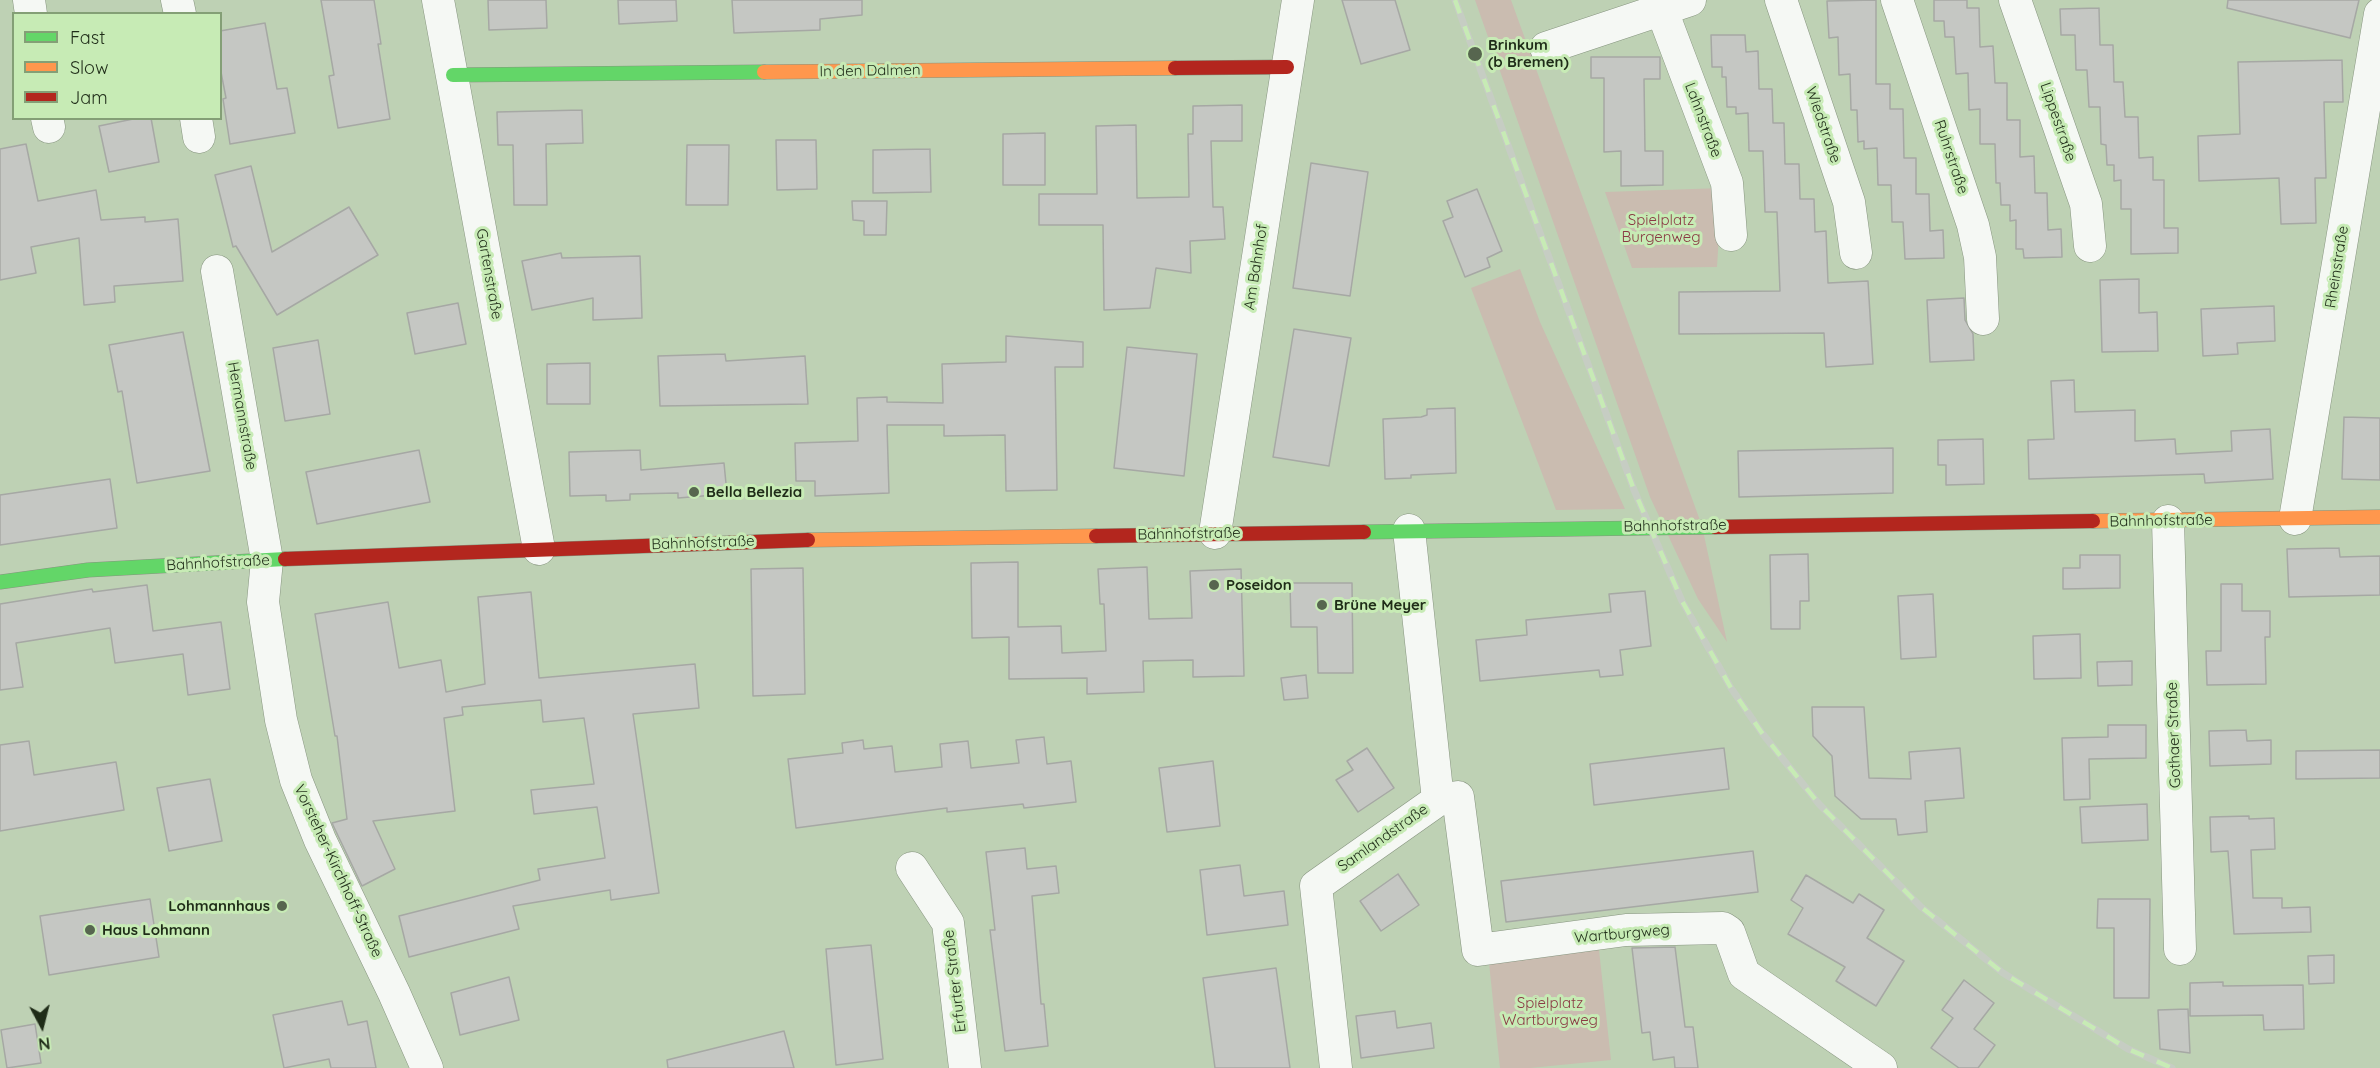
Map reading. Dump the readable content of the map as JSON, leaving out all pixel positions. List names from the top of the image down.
{
  "streets": {
    "street": [
      "In den Dalmen",
      "Lahnstraße",
      "Lippestraße",
      "Wiedstraße",
      "Ruhrstraße",
      "Am Bahnhof",
      "Rheinstraße",
      "Gartenstraße",
      "Hermannstraße",
      "Bahnhofstraße",
      "Gothaer Straße",
      "Samlandstraße",
      "Vorsteher-Kirchhoff-Straße",
      "Wartburgweg",
      "Erfurter Straße"
    ]
  },
  "crossings": [
    ["In den Dalmen", "Am Bahnhof"],
    ["In den Dalmen", "Gartenstraße"],
    ["Am Bahnhof", "Bahnhofstraße"],
    ["Rheinstraße", "Bahnhofstraße"],
    ["Gartenstraße", "Bahnhofstraße"],
    ["Hermannstraße", "Bahnhofstraße"],
    ["Hermannstraße", "Vorsteher-Kirchhoff-Straße"],
    ["Bahnhofstraße", "Gothaer Straße"],
    ["Bahnhofstraße", "Samlandstraße"],
    ["Bahnhofstraße", "Vorsteher-Kirchhoff-Straße"],
    ["Samlandstraße", "Wartburgweg"]
  ],
  "parks": ["Spielplatz Burgenweg", "Spielplatz Wartburgweg"],
  "places": [
    "Brinkum (b Bremen)",
    "Bella Bellezia",
    "Poseidon",
    "Brüne Meyer",
    "Lohmannhaus",
    "Haus Lohmann"
  ],
  "legend": ["Fast", "Slow", "Jam"],
  "north": "bottom"
}
